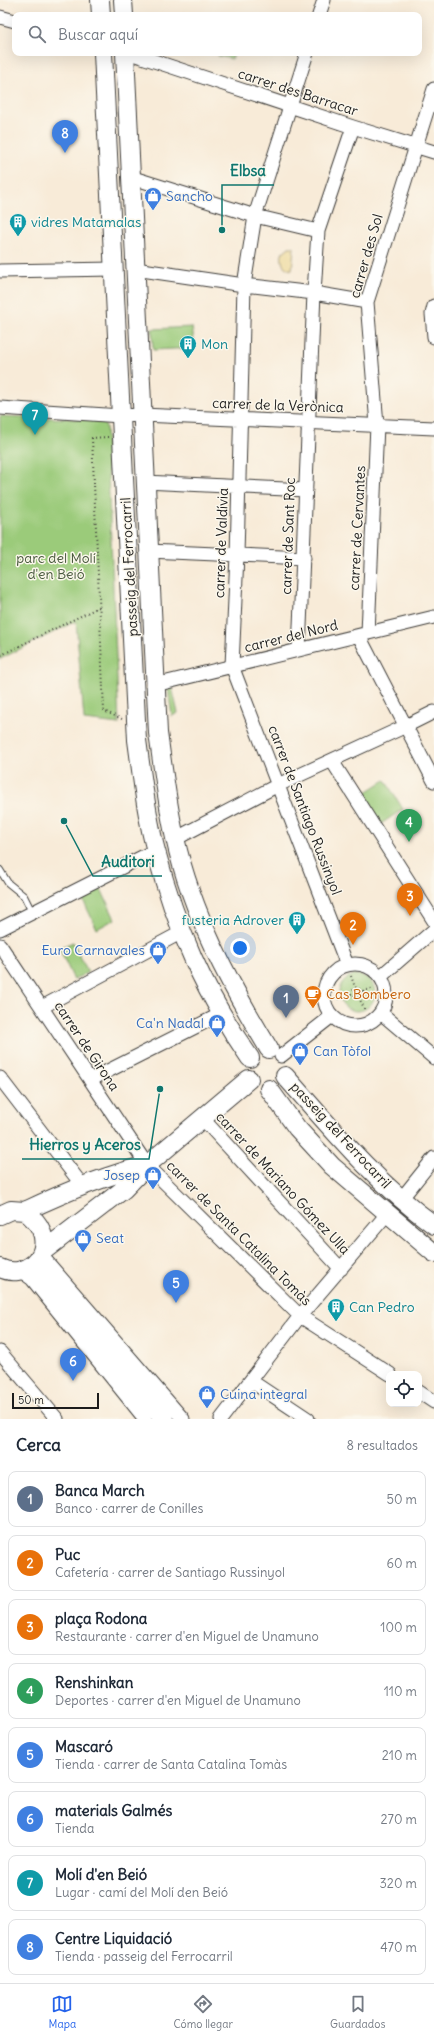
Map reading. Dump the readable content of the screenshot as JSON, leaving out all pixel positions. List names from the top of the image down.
{
  "streets": {
    "main road": ["passeig del Ferrocarril"],
    "street": [
      "carrer des Barracar",
      "carrer des Sol",
      "carrer de la Verònica",
      "carrer de Cervantes",
      "carrer de Sant Roc",
      "carrer de Valdívia",
      "carrer del Nord",
      "carrer de Santiago Russinyol",
      "carrer de Girona",
      "carrer de Mariano Gómez Ulla",
      "carrer de Santa Catalina Tomàs"
    ]
  },
  "crossings": [
    ["carrer des Barracar", "carrer des Sol"],
    ["carrer des Barracar", "carrer de Sant Roc"],
    ["carrer des Barracar", "carrer de Valdívia"],
    ["carrer des Sol", "carrer de la Verònica"],
    ["carrer des Sol", "carrer de Cervantes"],
    ["carrer de la Verònica", "carrer de Cervantes"],
    ["carrer de la Verònica", "carrer de Sant Roc"],
    ["carrer de la Verònica", "carrer de Valdívia"],
    ["carrer de la Verònica", "passeig del Ferrocarril"],
    ["carrer de Cervantes", "carrer del Nord"],
    ["carrer de Sant Roc", "carrer del Nord"],
    ["carrer de Valdívia", "carrer del Nord"],
    ["carrer de Valdívia", "carrer de Santiago Russinyol"],
    ["passeig del Ferrocarril", "carrer del Nord"],
    ["carrer del Nord", "carrer de Santiago Russinyol"],
    ["carrer de Girona", "carrer de Santa Catalina Tomàs"]
  ],
  "parks": ["parc del Molí d'en Beió"],
  "places": {
    "shop": [
      "Sancho",
      "Euro Carnavales",
      "Ca'n Nadal",
      "Can Tòfol",
      "Josep",
      "Seat",
      "Cuina integral"
    ],
    "other": ["Elbsa", "Auditori", "Hierros y Aceros"],
    "building": [
      "vidres Matamalas",
      "Mon",
      "fusteria Adrover",
      "Can Pedro"
    ],
    "cafe": ["Cas Bombero"]
  },
  "scale_bar": "50 m",
  "page": {
    "search": "Buscar aquí",
    "pins": [
      "8",
      "7",
      "4",
      "3",
      "2",
      "1",
      "5",
      "6"
    ],
    "scale": "50 m",
    "heading": ["Cerca", "8 resultados"],
    "list": [
      {
        "mark": "1",
        "name": "Banca March",
        "note": "Banco · carrer de Conilles",
        "value": "50 m"
      },
      {
        "mark": "2",
        "name": "Puc",
        "note": "Cafetería · carrer de Santiago Russinyol",
        "value": "60 m"
      },
      {
        "mark": "3",
        "name": "plaça Rodona",
        "note": "Restaurante · carrer d'en Miguel de Unamuno",
        "value": "100 m"
      },
      {
        "mark": "4",
        "name": "Renshinkan",
        "note": "Deportes · carrer d'en Miguel de Unamuno",
        "value": "110 m"
      },
      {
        "mark": "5",
        "name": "Mascaró",
        "note": "Tienda · carrer de Santa Catalina Tomàs",
        "value": "210 m"
      },
      {
        "mark": "6",
        "name": "materials Galmés",
        "note": "Tienda",
        "value": "270 m"
      },
      {
        "mark": "7",
        "name": "Molí d'en Beió",
        "note": "Lugar · camí del Molí den Beió",
        "value": "320 m"
      },
      {
        "mark": "8",
        "name": "Centre Liquidació",
        "note": "Tienda · passeig del Ferrocarril",
        "value": "470 m"
      }
    ],
    "nav": ["Mapa", "Cómo llegar", "Guardados"]
  }
}
